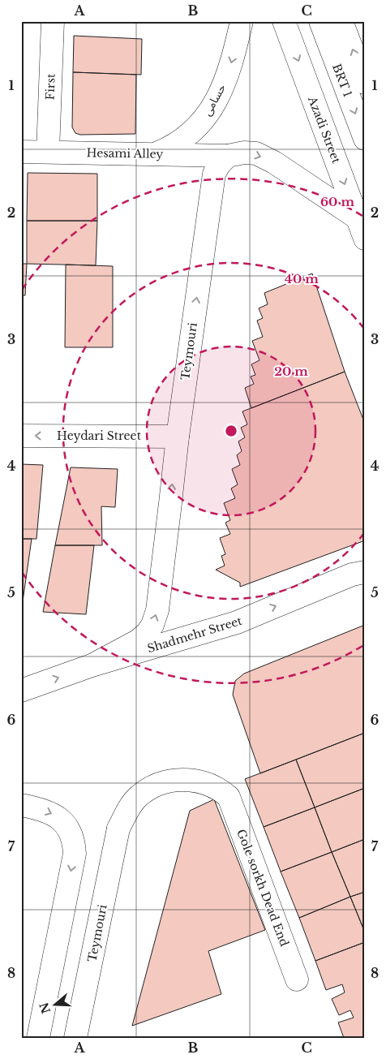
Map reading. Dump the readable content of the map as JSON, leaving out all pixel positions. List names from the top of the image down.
{
  "streets": {
    "main road": [
      "BRT 1",
      "First",
      "حسامی",
      "Azadi Street",
      "Hesami Alley",
      "Teymouri",
      "Heydari Street",
      "Shadmehr Street",
      "Gole sorkh Dead End"
    ]
  },
  "crossings": [
    ["First", "Hesami Alley"],
    ["حسامی", "Hesami Alley"],
    ["Hesami Alley", "Teymouri"],
    ["Teymouri", "Heydari Street"],
    ["Teymouri", "Shadmehr Street"],
    ["Teymouri", "Gole sorkh Dead End"]
  ],
  "one_way": [
    "حسامی",
    "Azadi Street",
    "Teymouri",
    "Heydari Street",
    "Shadmehr Street"
  ],
  "north": "left",
  "grid": {
    "columns": ["A", "B", "C"],
    "rows": [
      "1",
      "2",
      "3",
      "4",
      "5",
      "6",
      "7",
      "8"
    ]
  },
  "rings": ["60 m", "40 m", "20 m"]
}
